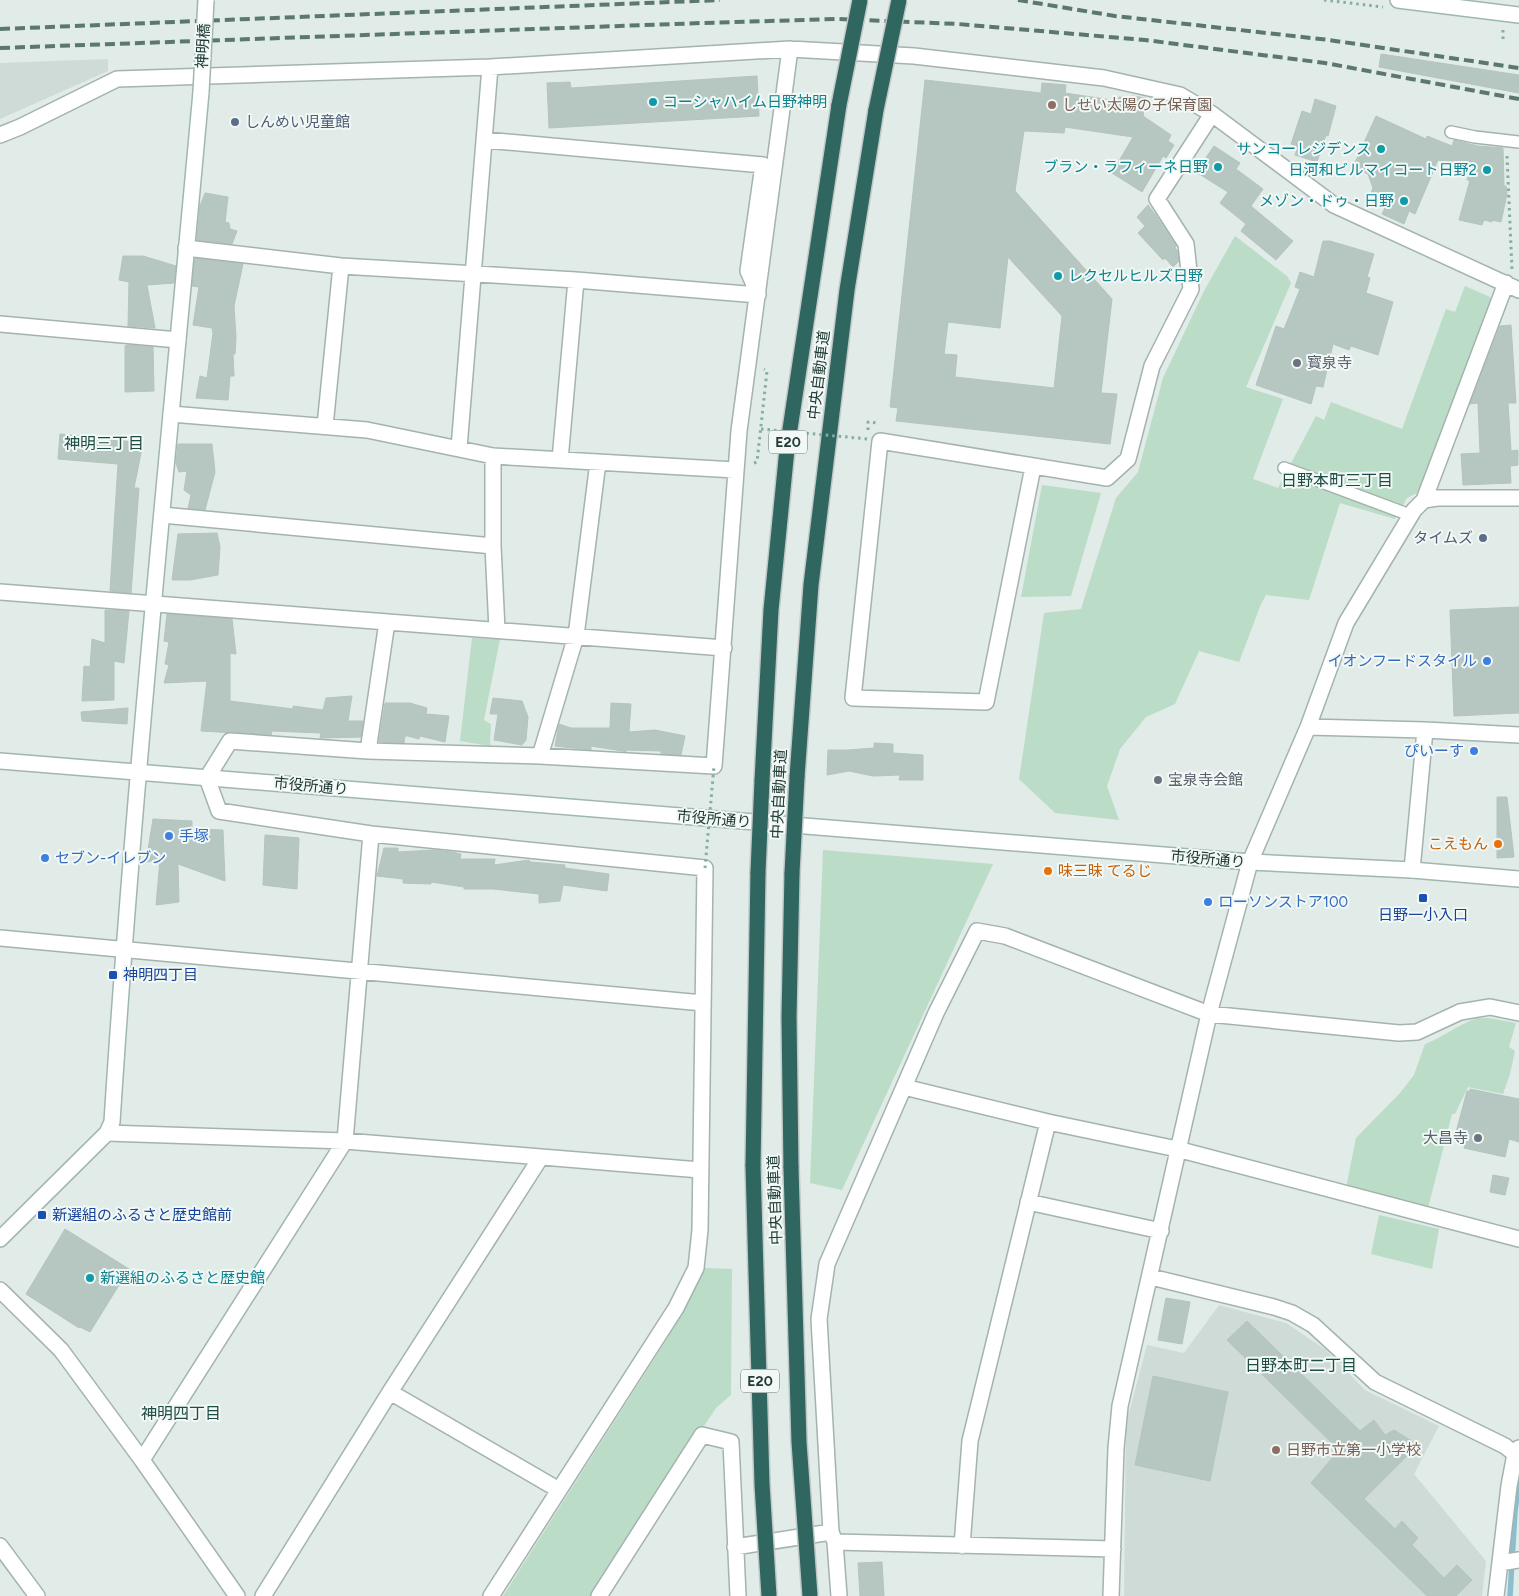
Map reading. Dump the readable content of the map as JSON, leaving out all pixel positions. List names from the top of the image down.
{
  "streets": {
    "highway": ["中央自動車道", "E20"],
    "street": ["神明橋", "市役所通り"]
  },
  "crossings": [
    ["神明橋", "市役所通り"]
  ],
  "districts": [
    "神明三丁目",
    "日野本町三丁目",
    "日野本町二丁目",
    "神明四丁目"
  ],
  "places": {
    "other": [
      "コーシャハイム日野神明",
      "しせい太陽の子保育園",
      "しんめい児童館",
      "サンコーレジデンス",
      "ブラン・ラフィーネ日野",
      "日河和ビルマイコート日野2",
      "メゾン・ドゥ・日野",
      "レクセルヒルズ日野",
      "寳泉寺",
      "タイムズ",
      "イオンフードスタイル",
      "ぴいーす",
      "宝泉寺会館",
      "手塚",
      "こえもん",
      "セブン-イレブン",
      "味三昧 てるじ",
      "ローソンストア100",
      "大昌寺",
      "新選組のふるさと歴史館",
      "日野市立第一小学校"
    ],
    "transit": ["日野一小入口", "神明四丁目", "新選組のふるさと歴史館前"]
  }
}
